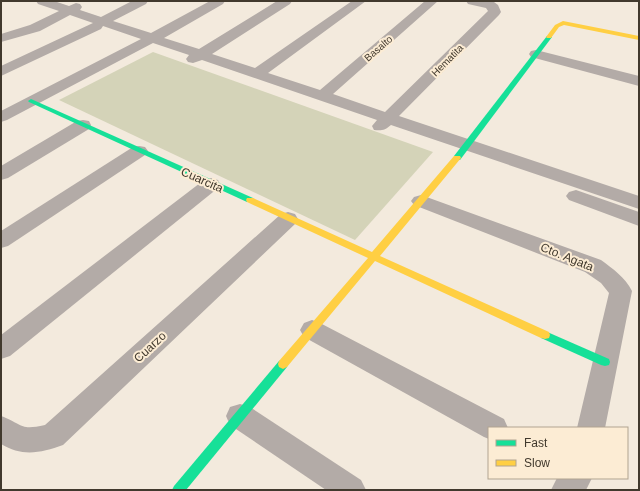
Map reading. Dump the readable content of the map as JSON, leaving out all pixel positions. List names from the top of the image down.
{
  "streets": {
    "street": [
      "Basalto",
      "Hematita",
      "Cuarcita",
      "Cto. Agata",
      "Cuarzo"
    ]
  },
  "crossings": [
    ["Cuarcita", "Cto. Agata"],
    ["Cuarcita", "Cuarzo"]
  ],
  "legend": ["Fast", "Slow"]
}
